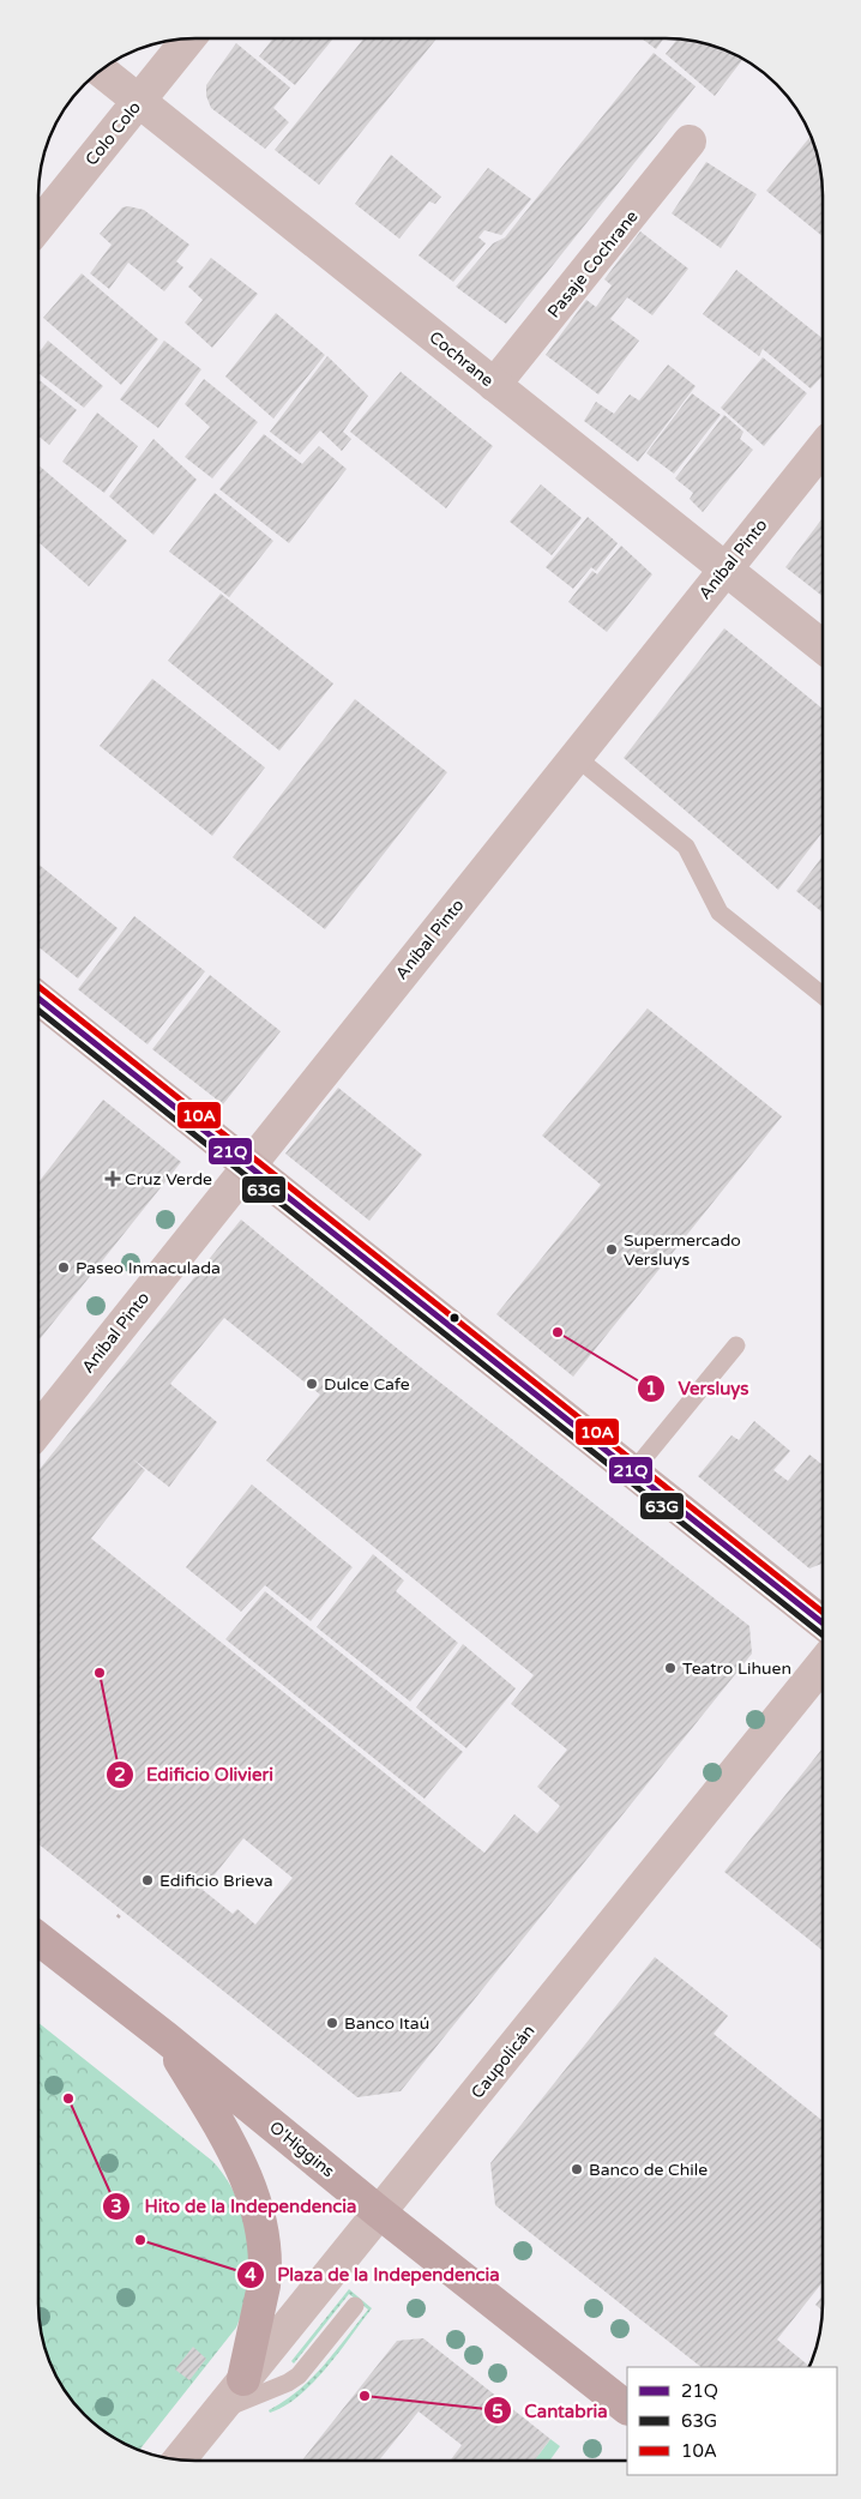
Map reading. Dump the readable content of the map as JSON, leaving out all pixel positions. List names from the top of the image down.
{
  "streets": {
    "main road": ["O'Higgins"],
    "street": [
      "Colo Colo",
      "Pasaje Cochrane",
      "Cochrane",
      "Aníbal Pinto",
      "Caupolicán"
    ]
  },
  "crossings": [
    ["Colo Colo", "Cochrane"],
    ["Pasaje Cochrane", "Cochrane"],
    ["Cochrane", "Aníbal Pinto"],
    ["Caupolicán", "O'Higgins"]
  ],
  "places": {
    "health": ["Cruz Verde"],
    "other": [
      "Supermercado Versluys",
      "Paseo Inmaculada",
      "Versluys",
      "Dulce Cafe",
      "Teatro Lihuen",
      "Edificio Olivieri",
      "Edificio Brieva",
      "Banco Itaú",
      "Hito de la Independencia",
      "Banco de Chile",
      "Plaza de la Independencia",
      "Cantabria"
    ]
  },
  "lines": ["transit line 10A", "transit line 21Q", "transit line 63G"],
  "legend": ["21Q", "63G", "10A"]
}
